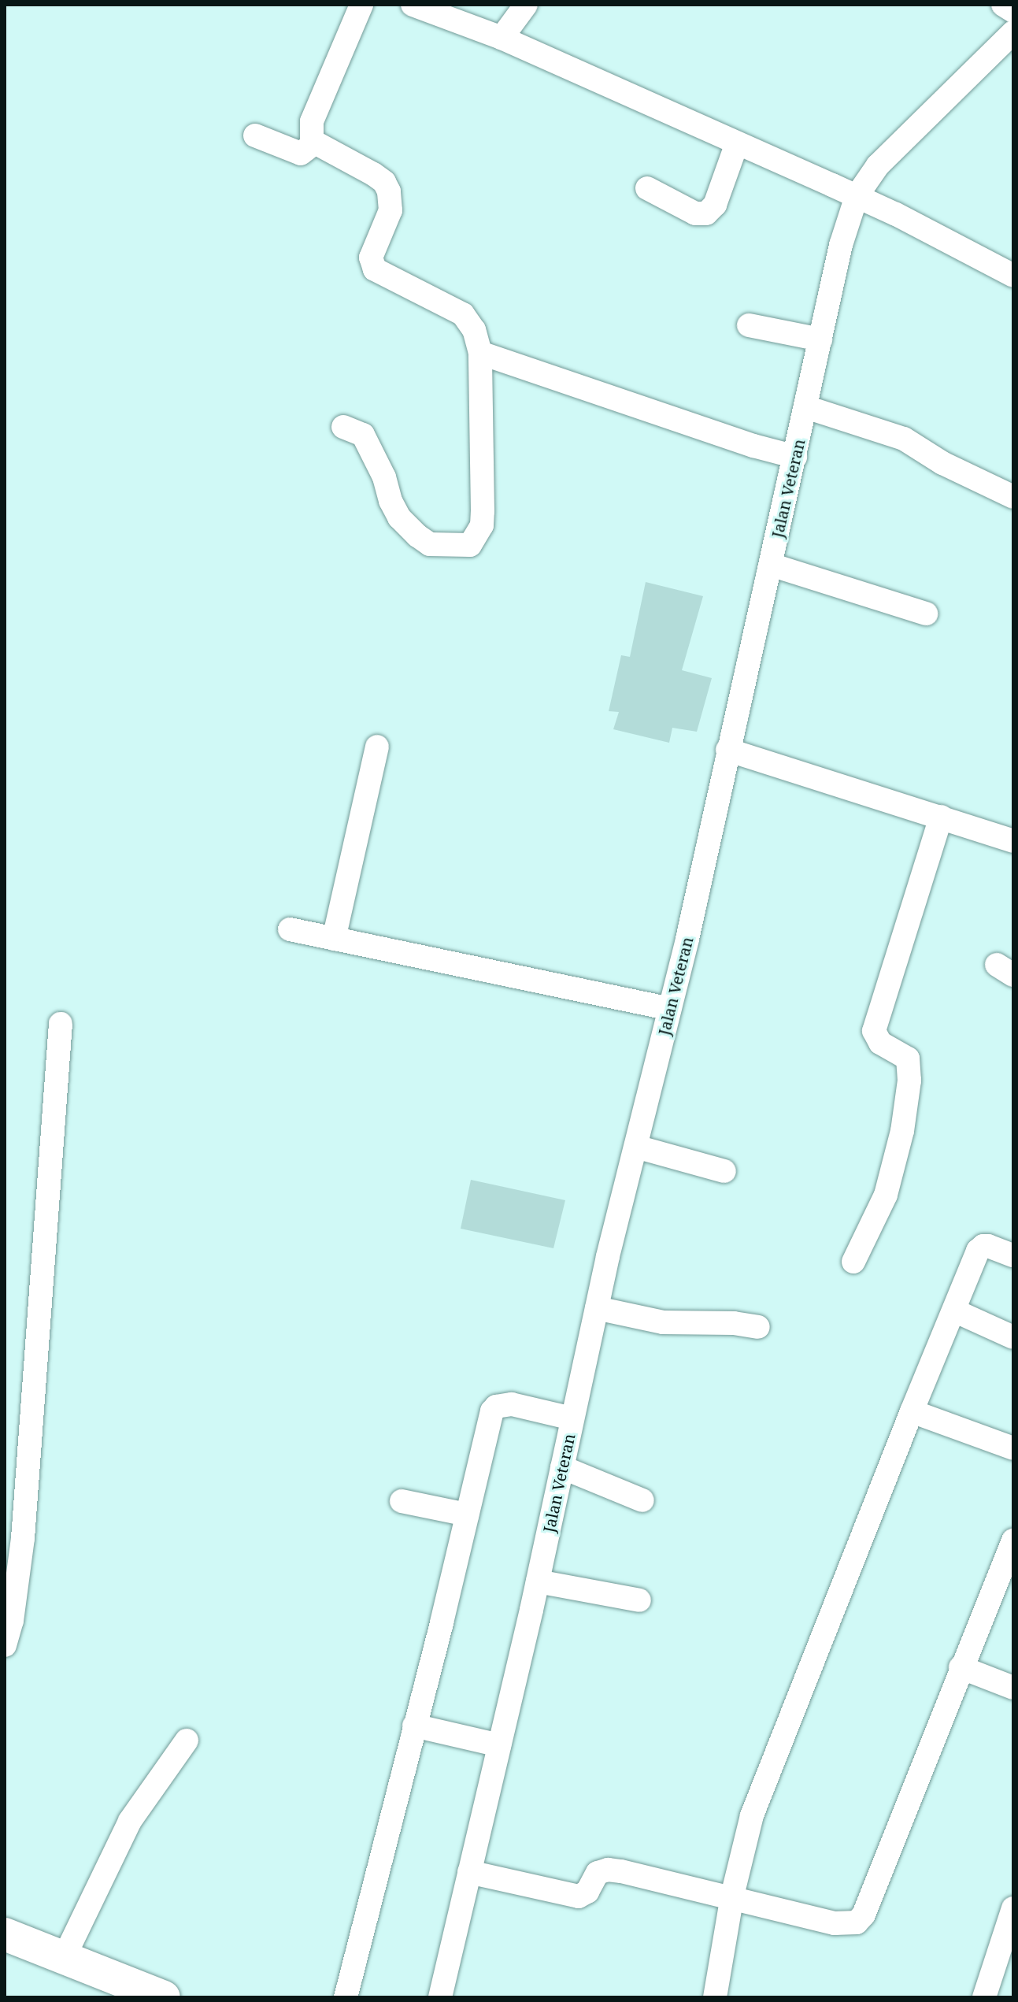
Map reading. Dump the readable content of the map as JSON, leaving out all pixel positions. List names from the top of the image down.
{
  "streets": {
    "street": ["Jalan Veteran"]
  }
}
